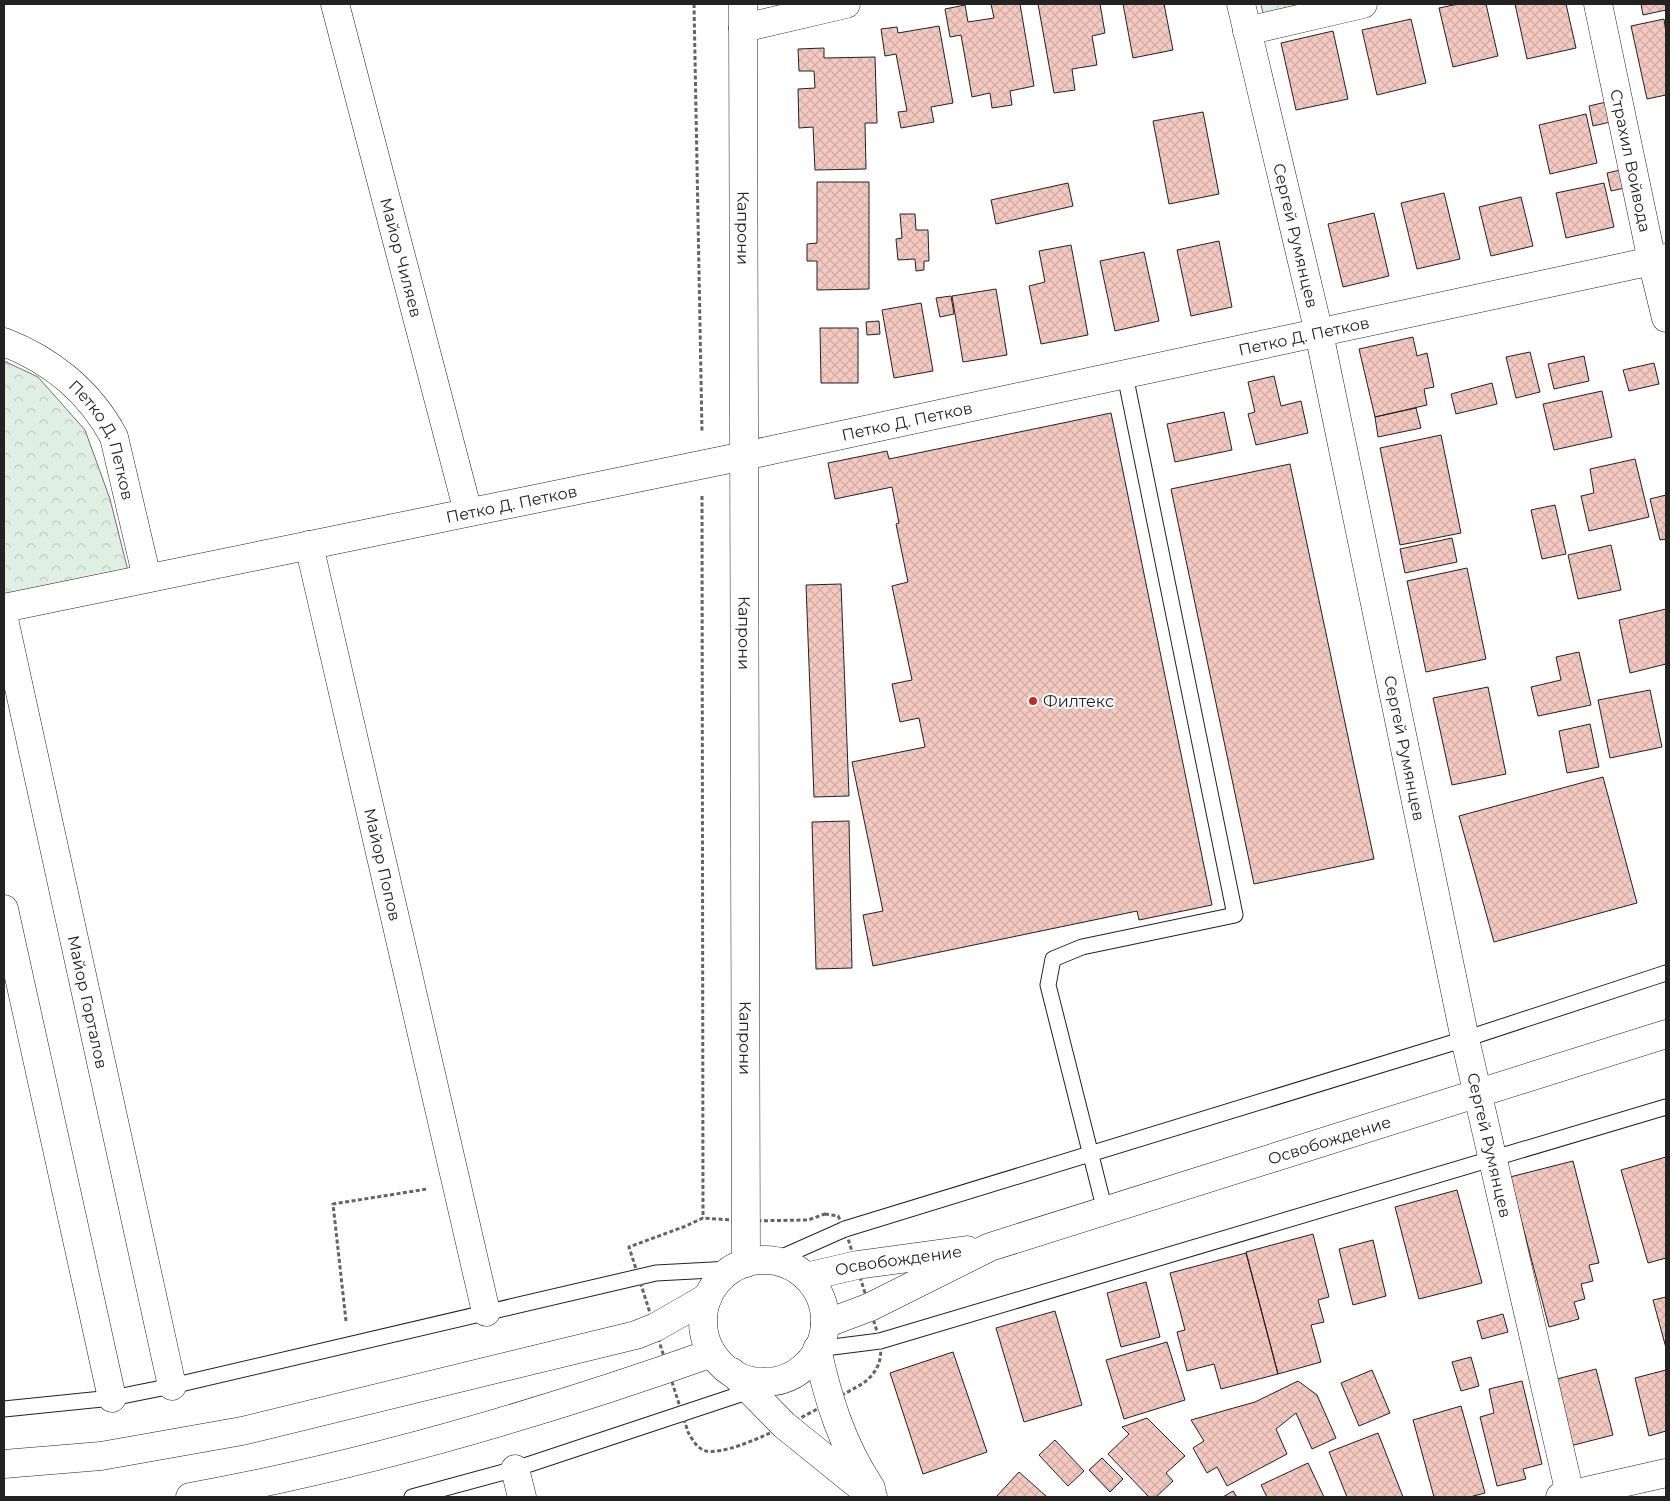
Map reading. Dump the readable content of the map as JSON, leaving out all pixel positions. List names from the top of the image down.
{
  "streets": {
    "street": [
      "Страхил Войвода",
      "Капрони",
      "Сергей Румянцев",
      "Майор Чиляев",
      "Петко Д. Петков",
      "Майор Попов",
      "Майор Горталов",
      "Освобождение"
    ]
  },
  "crossings": [
    ["Страхил Войвода", "Петко Д. Петков"],
    ["Капрони", "Петко Д. Петков"],
    ["Капрони", "Освобождение"],
    ["Сергей Румянцев", "Петко Д. Петков"],
    ["Сергей Румянцев", "Освобождение"],
    ["Майор Чиляев", "Петко Д. Петков"],
    ["Петко Д. Петков", "Майор Попов"]
  ],
  "places": ["Филтекс"]
}
